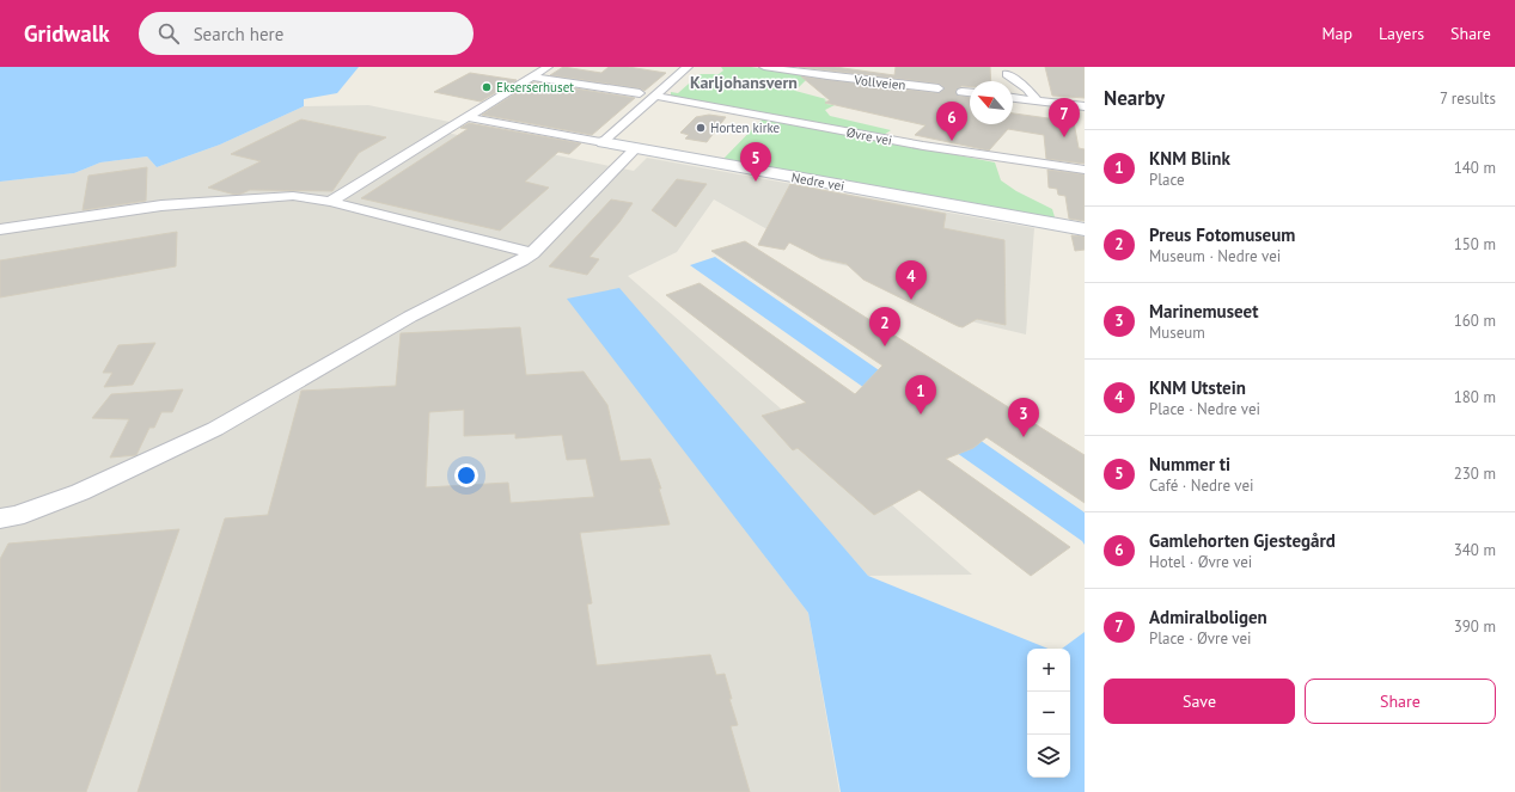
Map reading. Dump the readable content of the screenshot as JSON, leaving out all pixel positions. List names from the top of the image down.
{
  "streets": {
    "main road": ["Nedre vei"],
    "street": ["Vollveien", "Øvre vei"]
  },
  "districts": ["Karljohansvern"],
  "places": ["Ekserserhuset", "Horten kirke"],
  "north": "top left",
  "page": {
    "header": "Gridwalk",
    "search": "Search here",
    "nav": ["Map", "Layers", "Share"],
    "heading": ["Nearby", "7 results"],
    "pins": [
      "7",
      "6",
      "5",
      "4",
      "2",
      "1",
      "3"
    ],
    "list": [
      {
        "mark": "1",
        "name": "KNM Blink",
        "note": "Place",
        "value": "140 m"
      },
      {
        "mark": "2",
        "name": "Preus Fotomuseum",
        "note": "Museum · Nedre vei",
        "value": "150 m"
      },
      {
        "mark": "3",
        "name": "Marinemuseet",
        "note": "Museum",
        "value": "160 m"
      },
      {
        "mark": "4",
        "name": "KNM Utstein",
        "note": "Place · Nedre vei",
        "value": "180 m"
      },
      {
        "mark": "5",
        "name": "Nummer ti",
        "note": "Café · Nedre vei",
        "value": "230 m"
      },
      {
        "mark": "6",
        "name": "Gamlehorten Gjestegård",
        "note": "Hotel · Øvre vei",
        "value": "340 m"
      },
      {
        "mark": "7",
        "name": "Admiralboligen",
        "note": "Place · Øvre vei",
        "value": "390 m"
      }
    ],
    "map_buttons": ["+", "−"],
    "buttons": ["Save", "Share"]
  }
}
